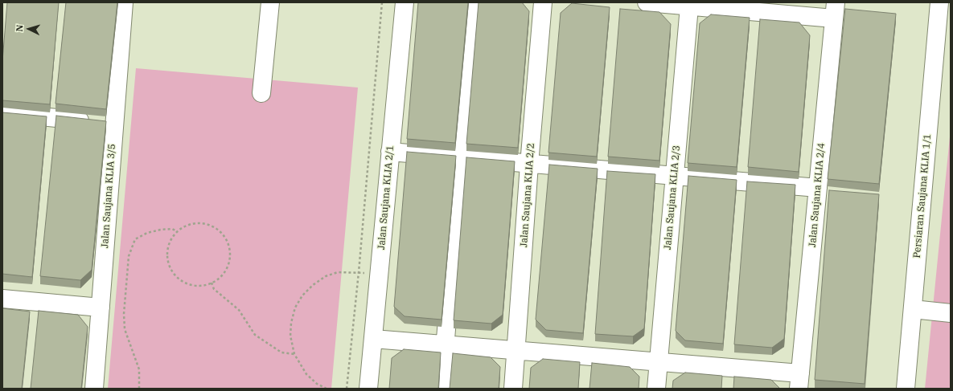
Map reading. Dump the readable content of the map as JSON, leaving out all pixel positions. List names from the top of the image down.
{
  "streets": {
    "street": [
      "Jalan Saujana KLIA 2/2",
      "Jalan Saujana KLIA 2/4",
      "Jalan Saujana KLIA 3/5",
      "Persiaran Saujana KLIA 1/1",
      "Jalan Saujana KLIA 2/1",
      "Jalan Saujana KLIA 2/3"
    ]
  },
  "north": "left"
}
